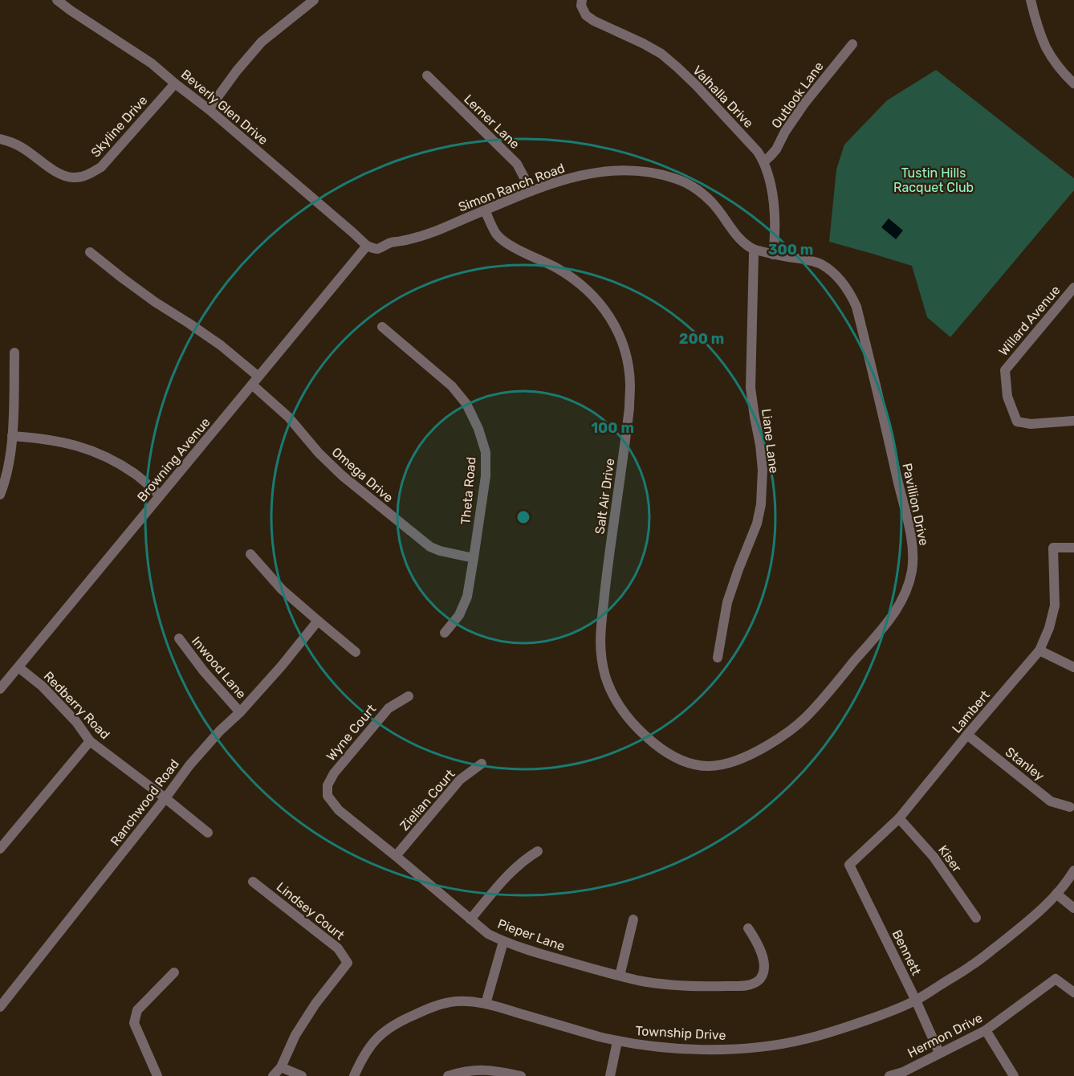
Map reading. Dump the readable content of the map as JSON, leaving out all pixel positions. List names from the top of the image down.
{
  "streets": {
    "street": [
      "Outlook Lane",
      "Valhalla Drive",
      "Beverly Glen Drive",
      "Lerner Lane",
      "Skyline Drive",
      "Simon Ranch Road",
      "Willard Avenue",
      "Liane Lane",
      "Browning Avenue",
      "Omega Drive",
      "Theta Road",
      "Salt Air Drive",
      "Pavillion Drive",
      "Inwood Lane",
      "Redberry Road",
      "Lambert",
      "Wyne Court",
      "Stanley",
      "Zielian Court",
      "Ranchwood Road",
      "Kiser",
      "Lindsey Court",
      "Pieper Lane",
      "Bennett",
      "Township Drive",
      "Hermon Drive"
    ]
  },
  "crossings": [
    ["Outlook Lane", "Valhalla Drive"],
    ["Valhalla Drive", "Pavillion Drive"],
    ["Beverly Glen Drive", "Skyline Drive"],
    ["Beverly Glen Drive", "Simon Ranch Road"],
    ["Beverly Glen Drive", "Browning Avenue"],
    ["Lerner Lane", "Simon Ranch Road"],
    ["Simon Ranch Road", "Liane Lane"],
    ["Simon Ranch Road", "Browning Avenue"],
    ["Simon Ranch Road", "Salt Air Drive"],
    ["Simon Ranch Road", "Pavillion Drive"],
    ["Liane Lane", "Pavillion Drive"],
    ["Browning Avenue", "Omega Drive"],
    ["Browning Avenue", "Redberry Road"],
    ["Omega Drive", "Theta Road"],
    ["Salt Air Drive", "Pavillion Drive"],
    ["Inwood Lane", "Ranchwood Road"],
    ["Redberry Road", "Ranchwood Road"],
    ["Lambert", "Stanley"],
    ["Lambert", "Kiser"],
    ["Lambert", "Bennett"],
    ["Wyne Court", "Pieper Lane"],
    ["Zielian Court", "Pieper Lane"],
    ["Bennett", "Township Drive"],
    ["Bennett", "Hermon Drive"]
  ],
  "parks": ["Tustin Hills Racquet Club"],
  "rings": ["300 m", "200 m", "100 m"]
}
